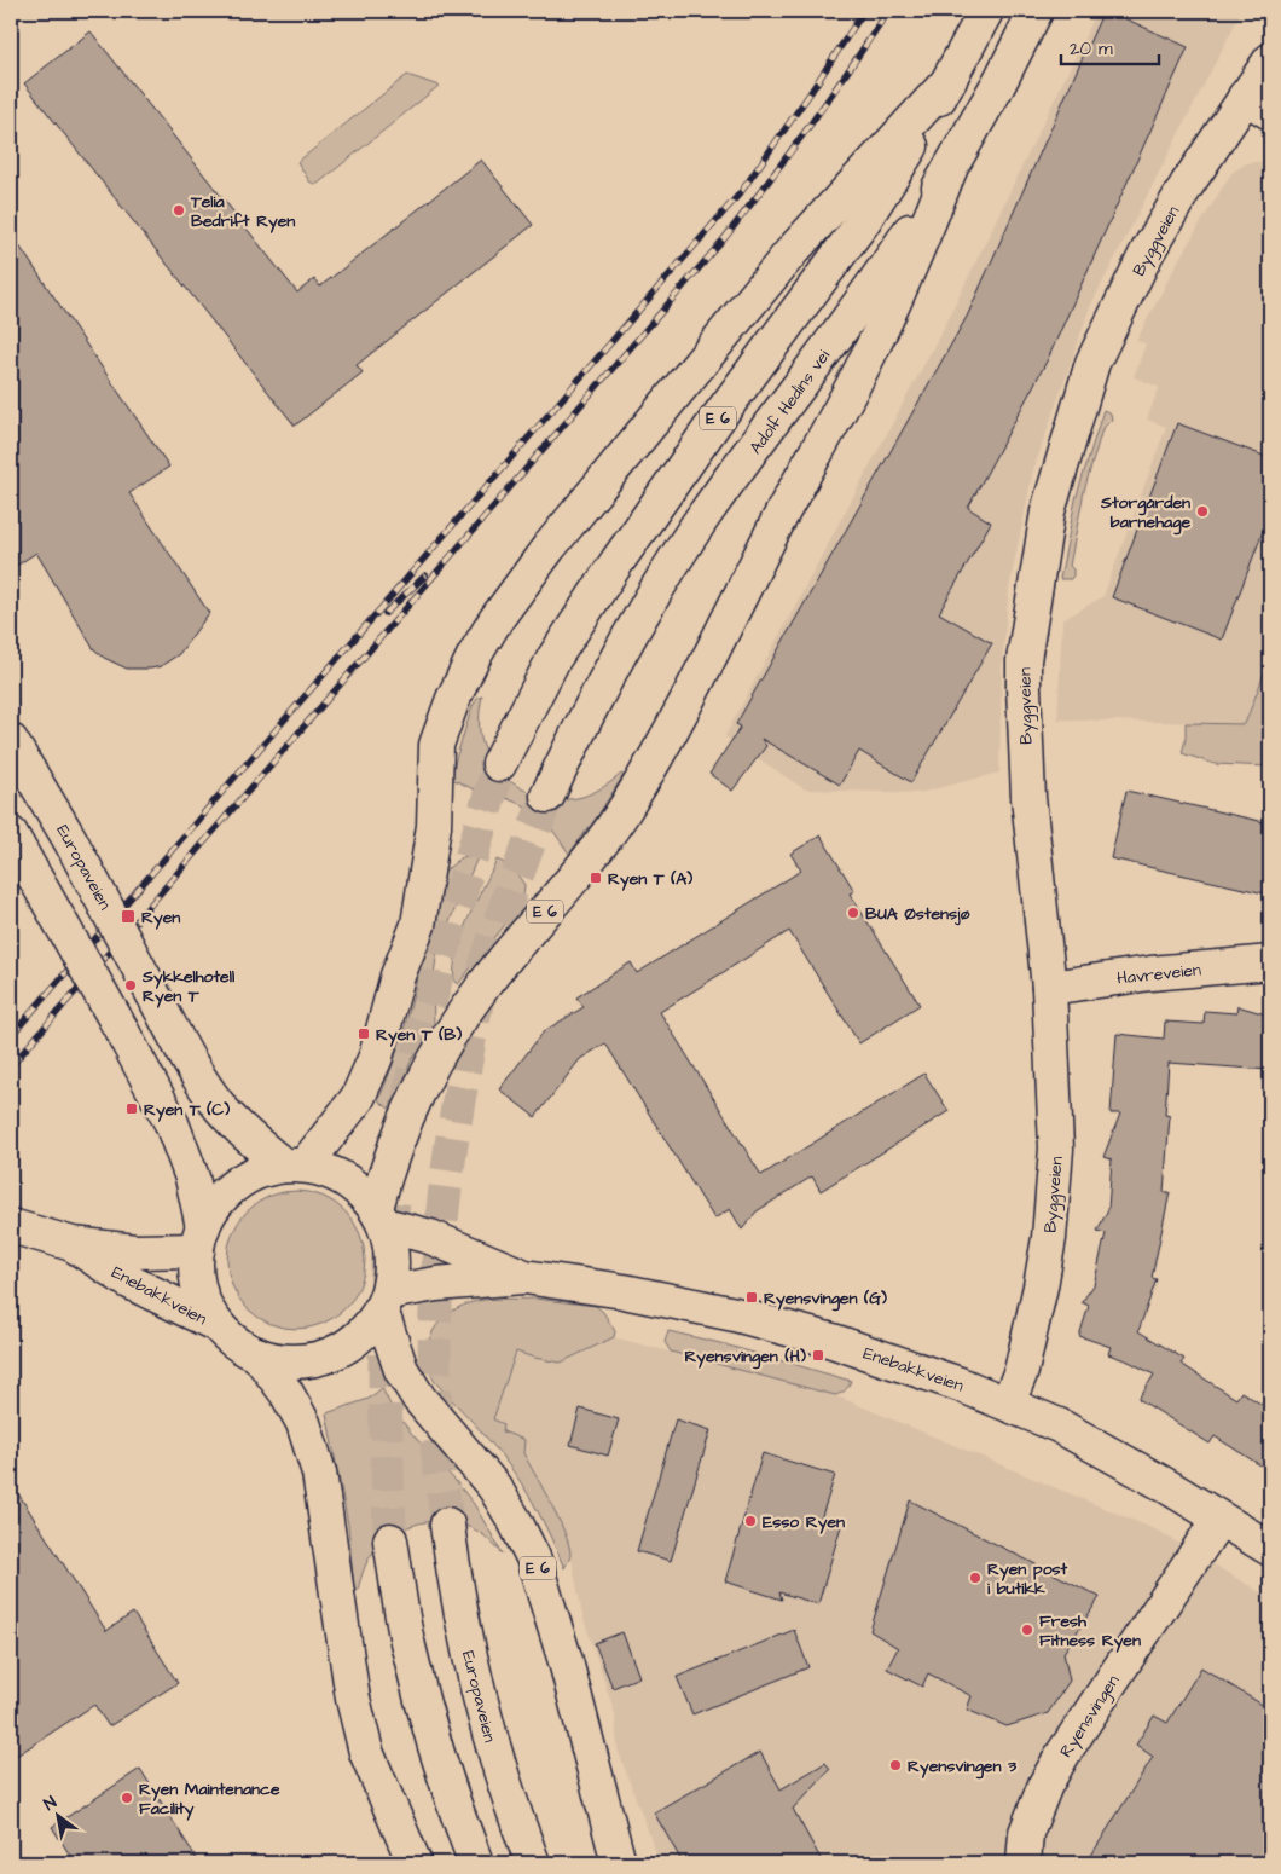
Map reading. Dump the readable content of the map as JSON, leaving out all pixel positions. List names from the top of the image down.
{
  "streets": {
    "main road": [
      "Byggveien",
      "Adolf Hedins vei",
      "E 6",
      "Europaveien",
      "Havreveien",
      "Enebakkveien",
      "Ryensvingen"
    ]
  },
  "crossings": [
    ["Byggveien", "Havreveien"],
    ["Byggveien", "Enebakkveien"],
    ["Adolf Hedins vei", "E 6"],
    ["E 6", "Europaveien"],
    ["E 6", "Enebakkveien"],
    ["Europaveien", "Enebakkveien"],
    ["Enebakkveien", "Ryensvingen"]
  ],
  "places": {
    "other": [
      "Telia Bedrift Ryen",
      "Storgården barnehage",
      "BUA Østensjø",
      "Sykkelhotell Ryen T",
      "Esso Ryen",
      "Ryen post i butikk",
      "Fresh Fitness Ryen",
      "Ryensvingen 3",
      "Ryen Maintenance Facility"
    ],
    "transit": [
      "Ryen T (A)",
      "Ryen",
      "Ryen T (B)",
      "Ryen T (C)",
      "Ryensvingen (G)",
      "Ryensvingen (H)"
    ]
  },
  "scale_bar": "20 m",
  "north": "top left"
}
